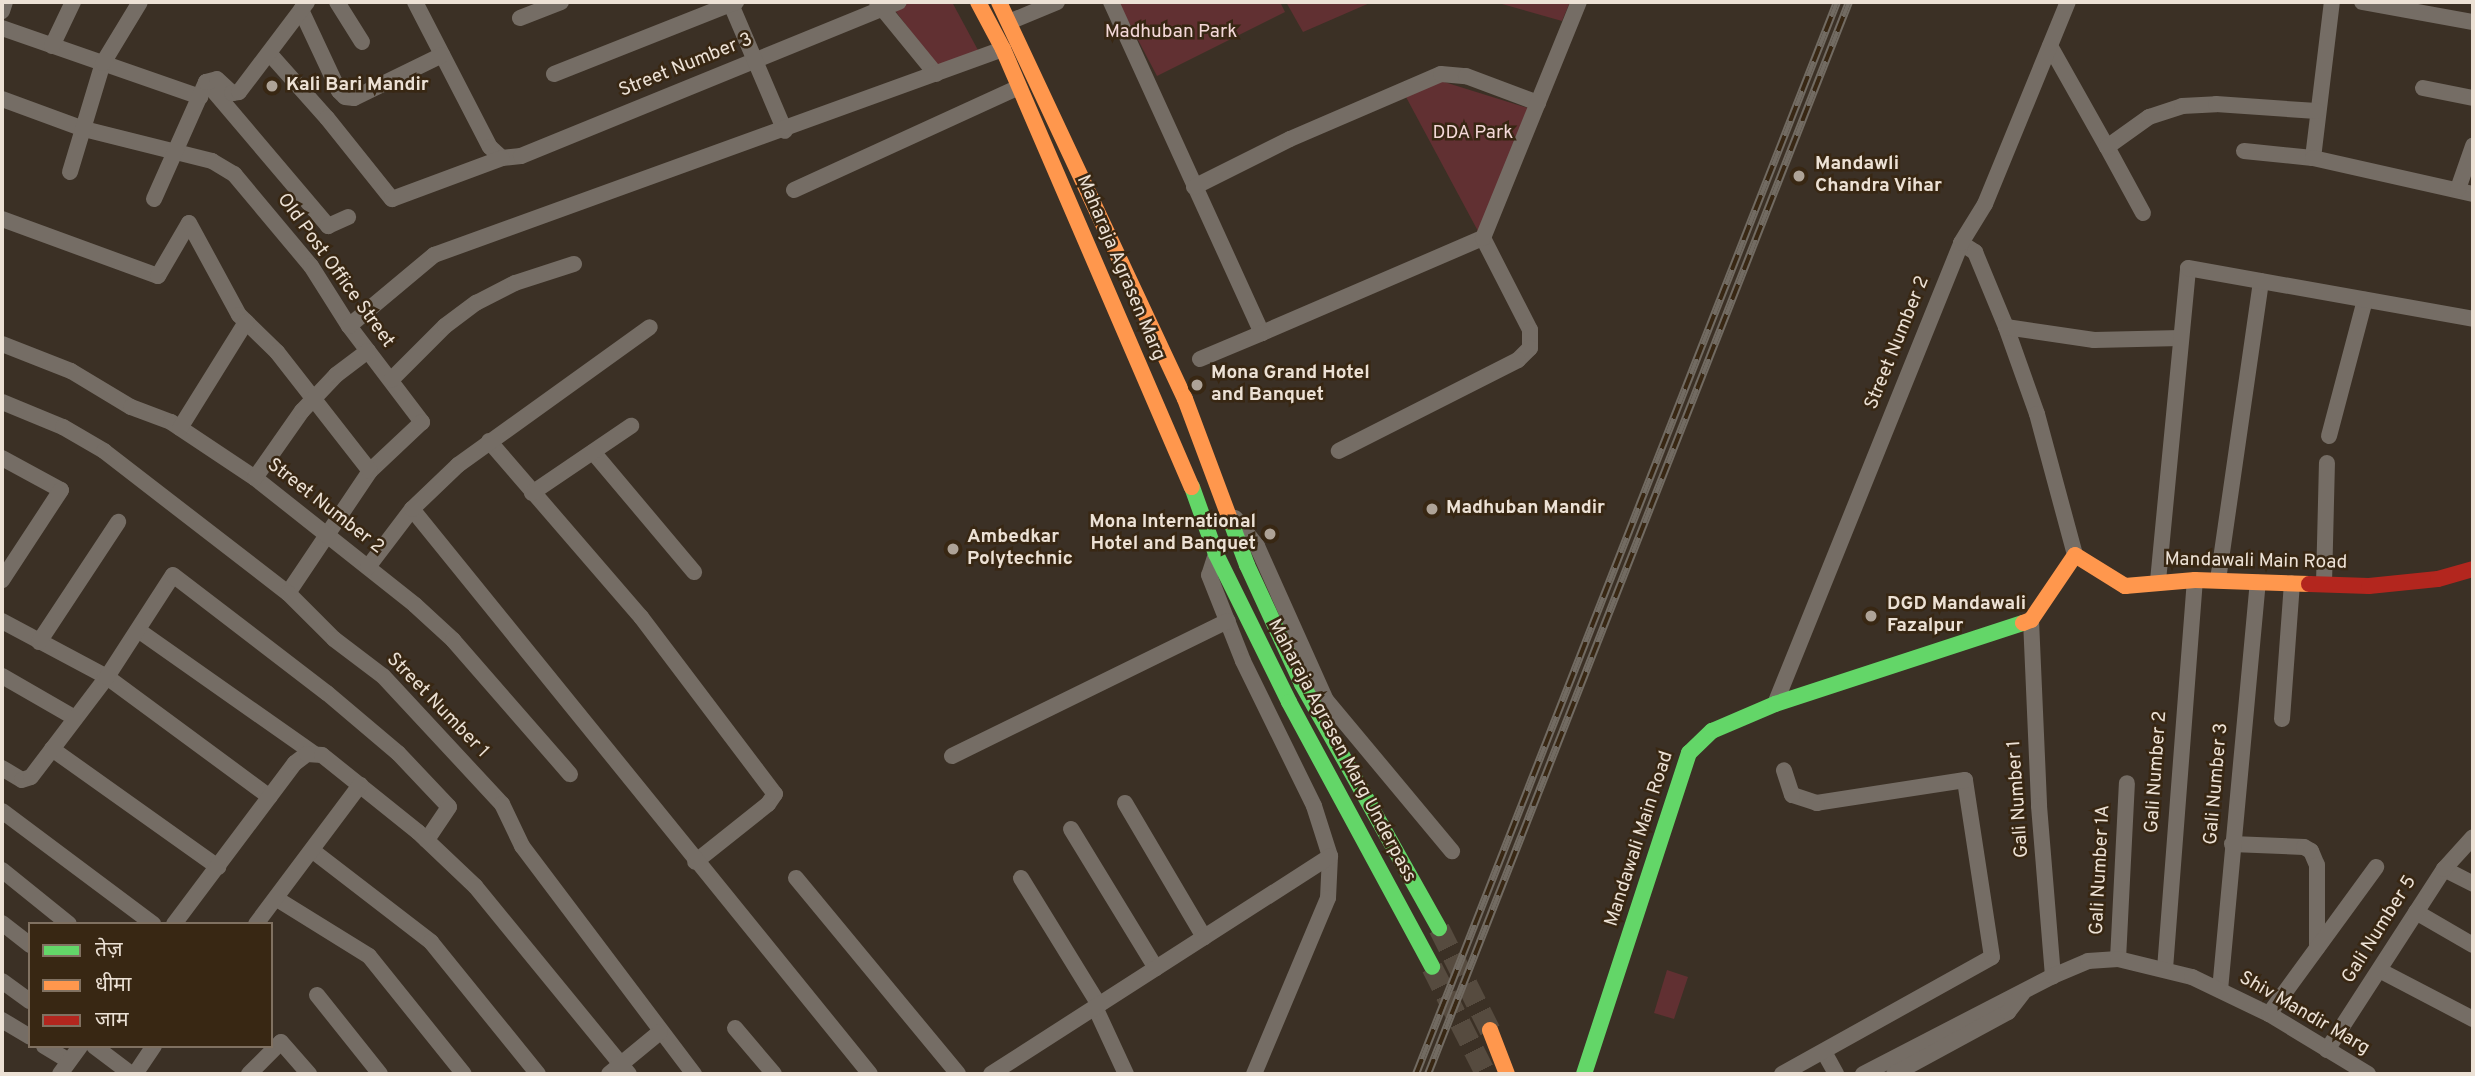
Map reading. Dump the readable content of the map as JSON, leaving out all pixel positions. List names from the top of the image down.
{
  "streets": {
    "main road": ["Maharaja Agrasen Marg", "Mandawali Main Road", "Maharaja Agrasen Marg Underpass"],
    "street": [
      "Street Number 3",
      "Old Post Office Street",
      "Street Number 2",
      "Street Number 1",
      "Gali Number 2",
      "Gali Number 3",
      "Gali Number 1",
      "Gali Number 1A",
      "Gali Number 5",
      "Shiv Mandir Marg"
    ]
  },
  "crossings": [
    ["Maharaja Agrasen Marg", "Maharaja Agrasen Marg Underpass"],
    ["Street Number 2", "Mandawali Main Road"],
    ["Mandawali Main Road", "Gali Number 2"],
    ["Mandawali Main Road", "Gali Number 3"],
    ["Mandawali Main Road", "Gali Number 1"],
    ["Gali Number 2", "Shiv Mandir Marg"],
    ["Gali Number 3", "Shiv Mandir Marg"],
    ["Gali Number 1", "Shiv Mandir Marg"],
    ["Gali Number 1A", "Shiv Mandir Marg"],
    ["Gali Number 5", "Shiv Mandir Marg"]
  ],
  "parks": ["Madhuban Park", "DDA Park"],
  "places": [
    "Kali Bari Mandir",
    "Mandawli Chandra Vihar",
    "Mona Grand Hotel and Banquet",
    "Madhuban Mandir",
    "Mona International Hotel and Banquet",
    "Ambedkar Polytechnic",
    "DGD Mandawali Fazalpur"
  ],
  "legend": ["तेज़", "धीमा", "जाम"]
}
